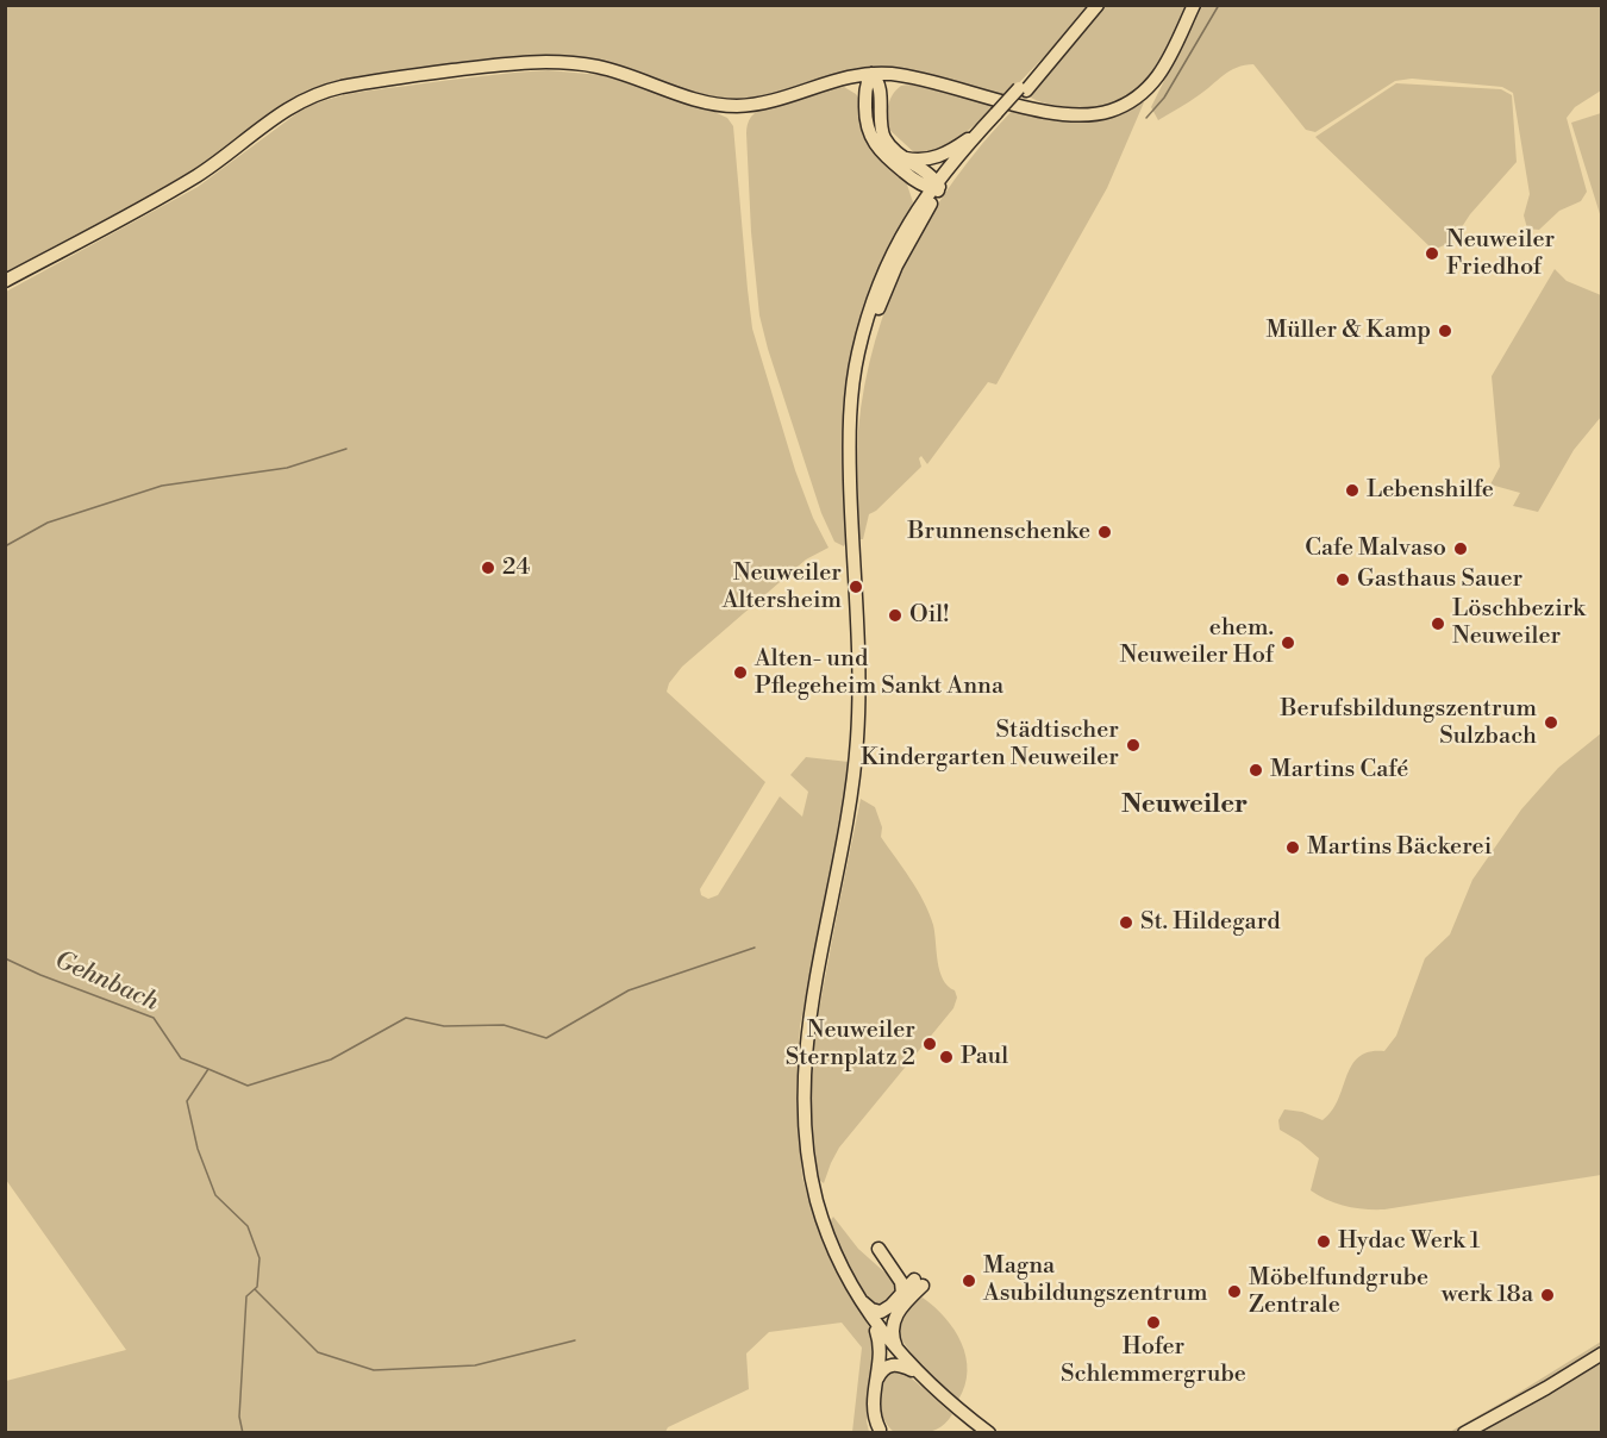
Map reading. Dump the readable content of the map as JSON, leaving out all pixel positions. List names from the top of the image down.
{
  "districts": ["Neuweiler"],
  "water": ["Gehnbach"],
  "places": [
    "Neuweiler Friedhof",
    "Müller & Kamp",
    "Lebenshilfe",
    "Brunnenschenke",
    "Cafe Malvaso",
    "24",
    "Gasthaus Sauer",
    "Neuweiler Altersheim",
    "Oil!",
    "Löschbezirk Neuweiler",
    "ehem. Neuweiler Hof",
    "Alten- und Pflegeheim Sankt Anna",
    "Berufsbildungszentrum Sulzbach",
    "Städtischer Kindergarten Neuweiler",
    "Martins Café",
    "Martins Bäckerei",
    "St. Hildegard",
    "Neuweiler Sternplatz 2",
    "Paul",
    "Hydac Werk 1",
    "Magna Asubildungszentrum",
    "Möbelfundgrube Zentrale",
    "werk 18a",
    "Hofer Schlemmergrube"
  ]
}
